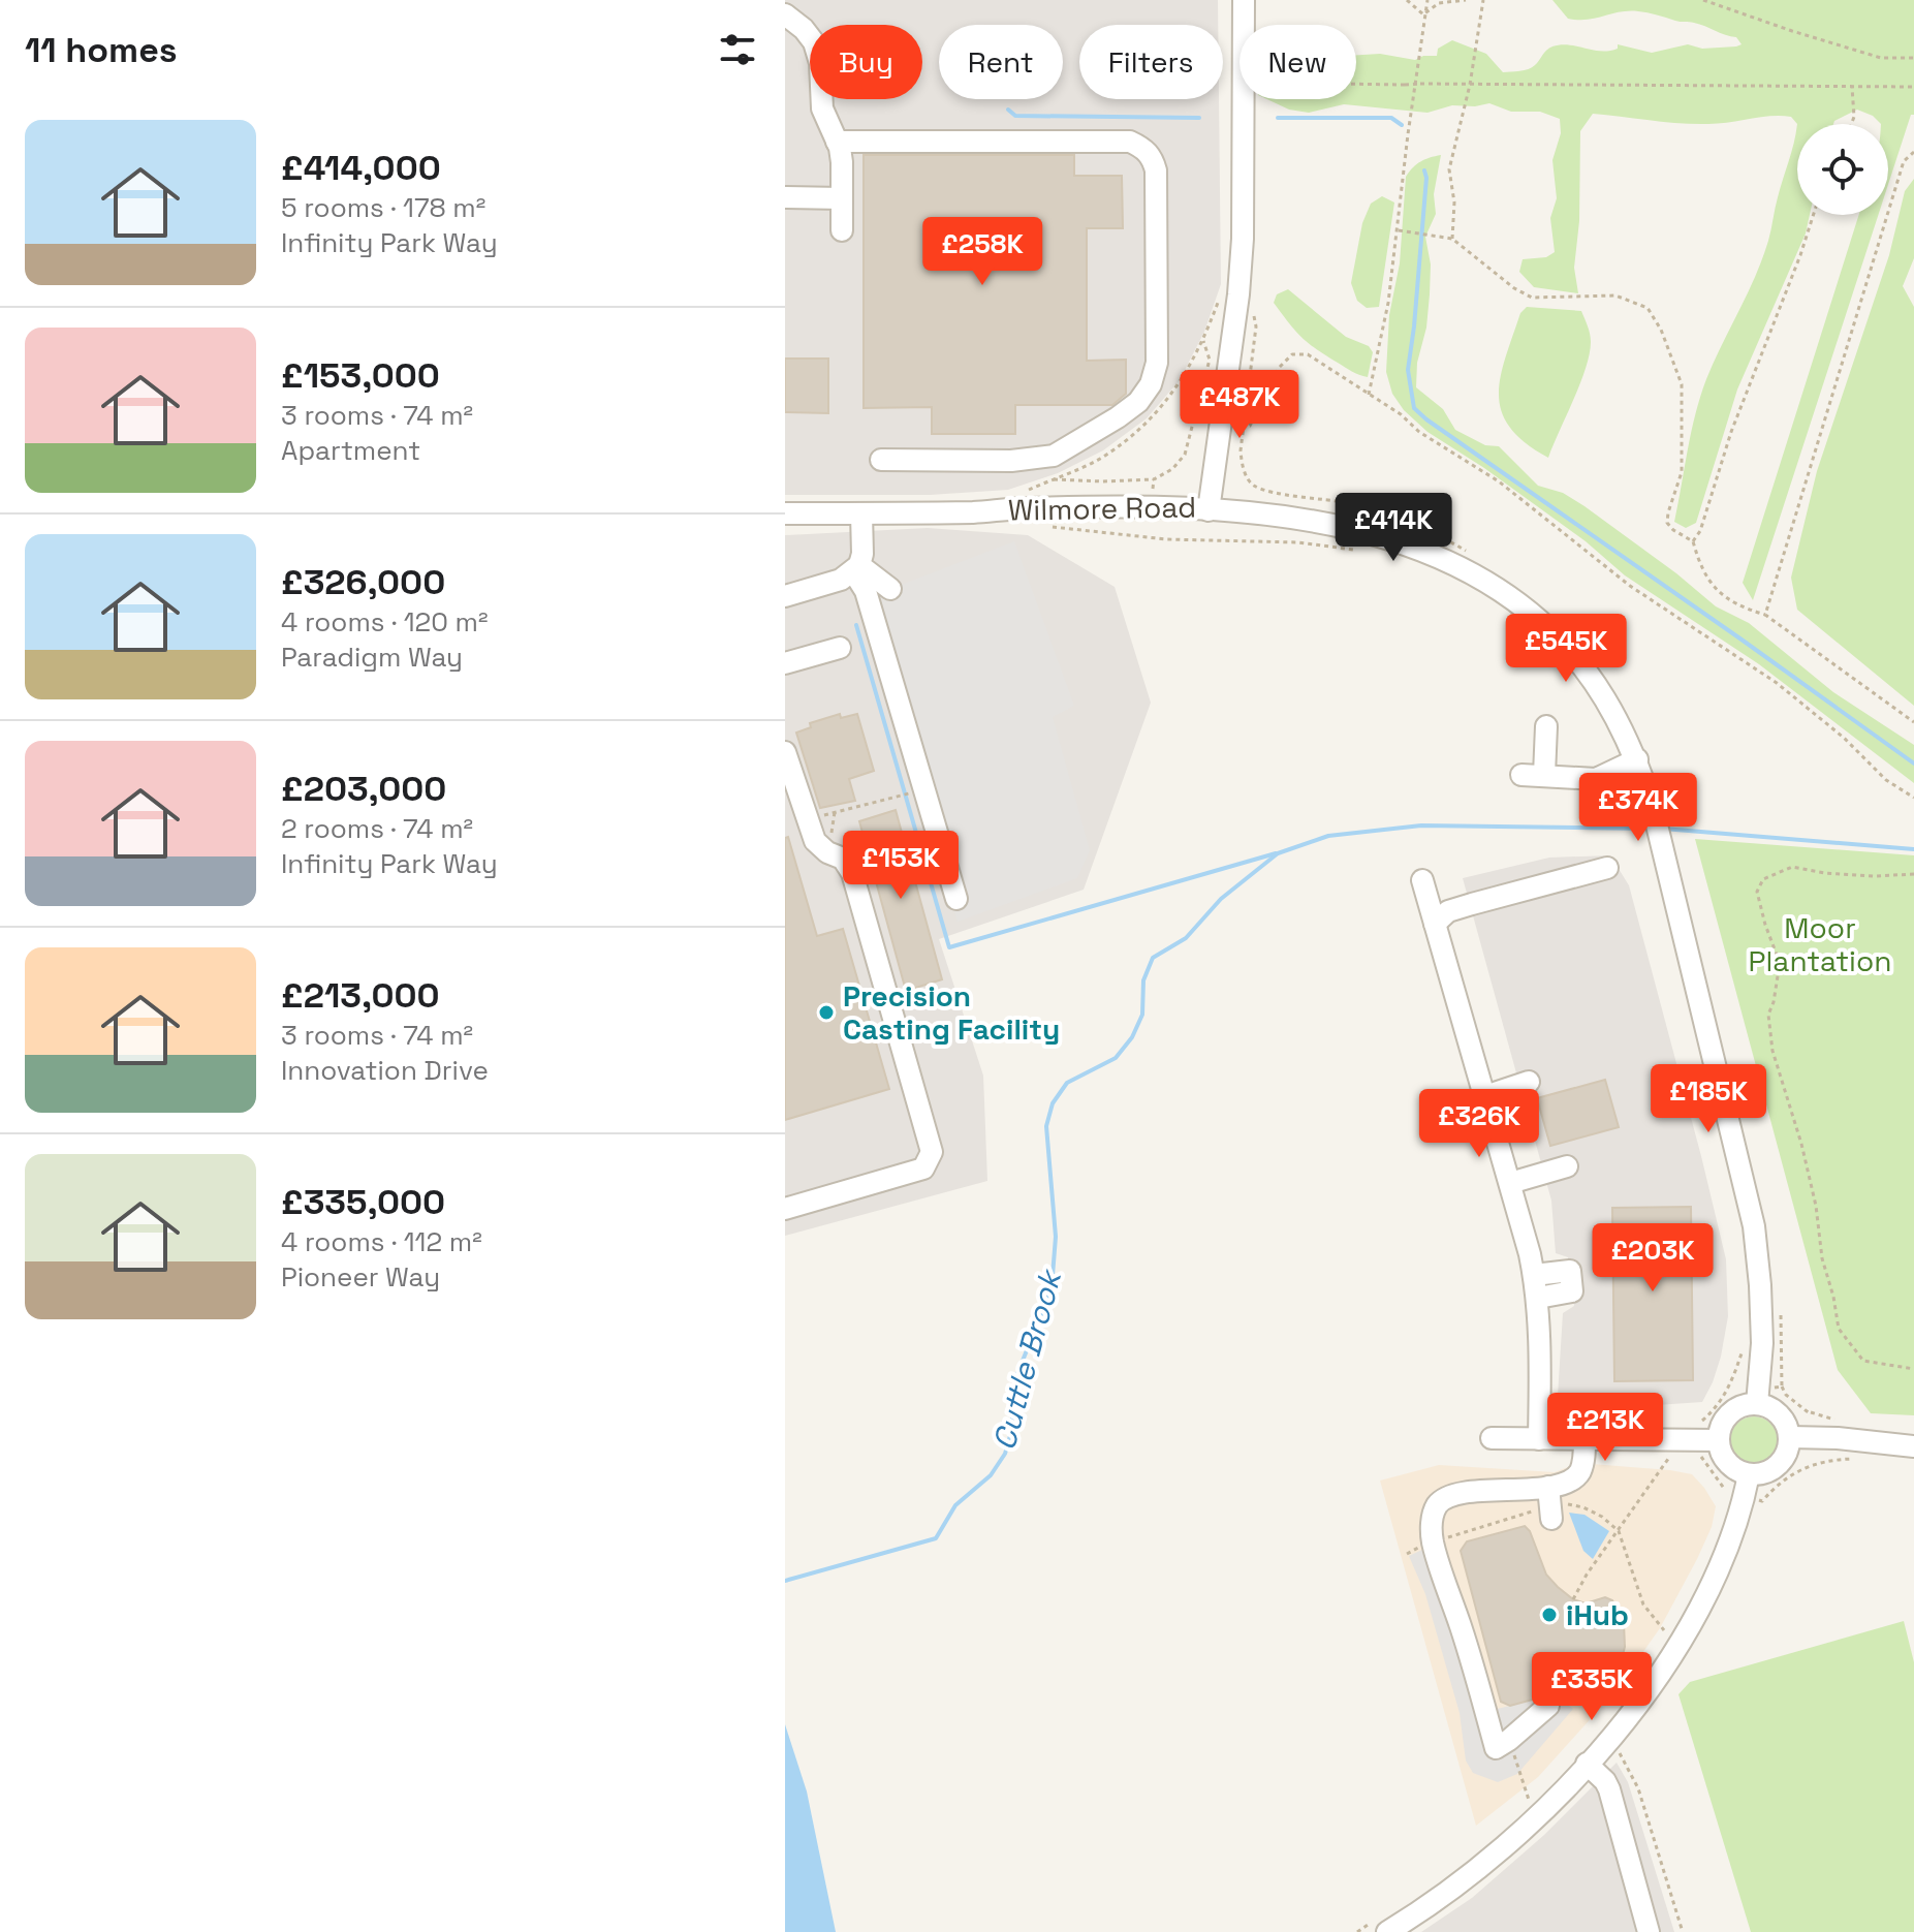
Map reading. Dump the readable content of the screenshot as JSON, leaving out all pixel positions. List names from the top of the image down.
{
  "streets": {
    "street": ["Wilmore Road"]
  },
  "water": ["Cuttle Brook"],
  "parks": ["Moor Plantation"],
  "places": ["Precision Casting Facility", "iHub"],
  "page": {
    "heading": "11 homes",
    "chip": [
      "Buy",
      "Rent",
      "Filters",
      "New"
    ],
    "list": [
      {
        "name": "£414,000",
        "note": "5 rooms · 178 m² · Infinity Park Way"
      },
      {
        "name": "£153,000",
        "note": "3 rooms · 74 m² · Apartment"
      },
      {
        "name": "£326,000",
        "note": "4 rooms · 120 m² · Paradigm Way"
      },
      {
        "name": "£203,000",
        "note": "2 rooms · 74 m² · Infinity Park Way"
      },
      {
        "name": "£213,000",
        "note": "3 rooms · 74 m² · Innovation Drive"
      },
      {
        "name": "£335,000",
        "note": "4 rooms · 112 m² · Pioneer Way"
      }
    ],
    "price": [
      "£258K",
      "£487K",
      "£414K",
      "£545K",
      "£374K",
      "£153K",
      "£185K",
      "£326K",
      "£203K",
      "£213K",
      "£335K"
    ]
  }
}
